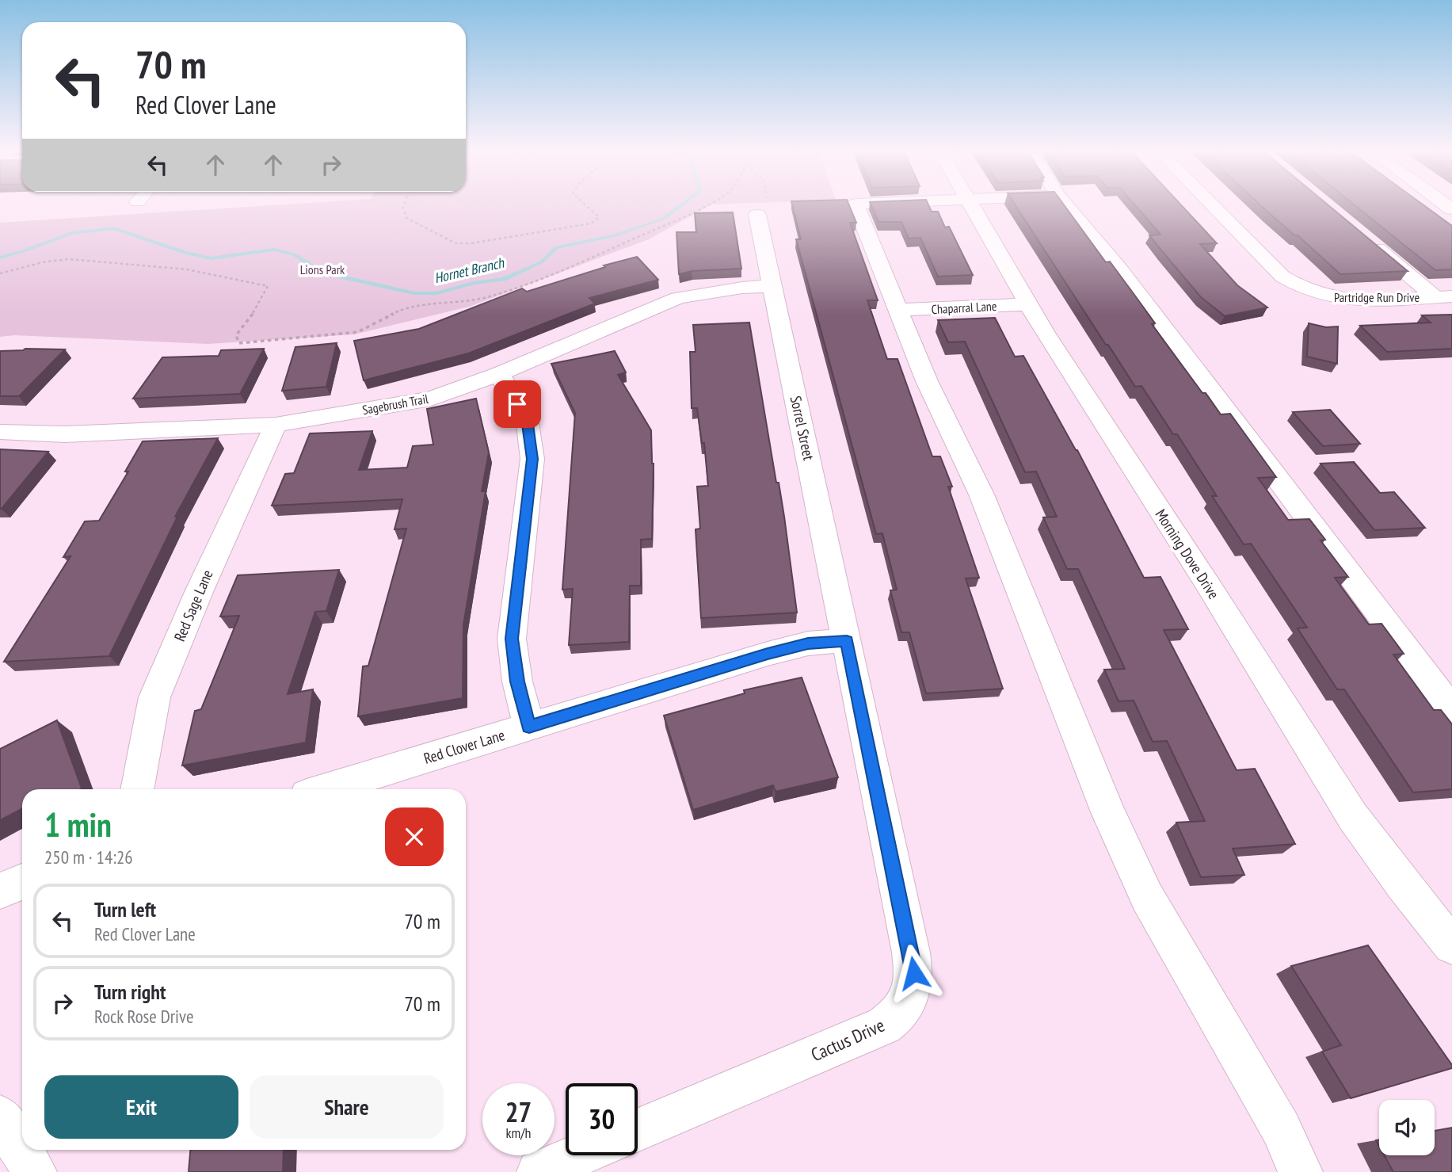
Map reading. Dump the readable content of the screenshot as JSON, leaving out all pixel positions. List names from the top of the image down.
{
  "streets": {
    "street": [
      "Partridge Run Drive",
      "Chaparral Lane",
      "Sagebrush Trail",
      "Sorrel Street",
      "Morning Dove Drive",
      "Red Sage Lane",
      "Red Clover Lane",
      "Cactus Drive"
    ]
  },
  "crossings": [
    ["Chaparral Lane", "Morning Dove Drive"],
    ["Sagebrush Trail", "Sorrel Street"],
    ["Sagebrush Trail", "Red Sage Lane"],
    ["Sorrel Street", "Red Clover Lane"],
    ["Sorrel Street", "Cactus Drive"],
    ["Red Clover Lane", "Cactus Drive"]
  ],
  "water": ["Hornet Branch"],
  "parks": ["Lions Park"],
  "page": {
    "turn": ["70 m", "Red Clover Lane"],
    "heading": ["1 min", "250 m · 14:26"],
    "list": [
      {
        "name": "Turn left",
        "note": "Red Clover Lane",
        "value": "70 m"
      },
      {
        "name": "Turn right",
        "note": "Rock Rose Drive",
        "value": "70 m"
      }
    ],
    "buttons": ["Exit", "Share"],
    "speed": "27 km/h",
    "limit": "30"
  }
}
